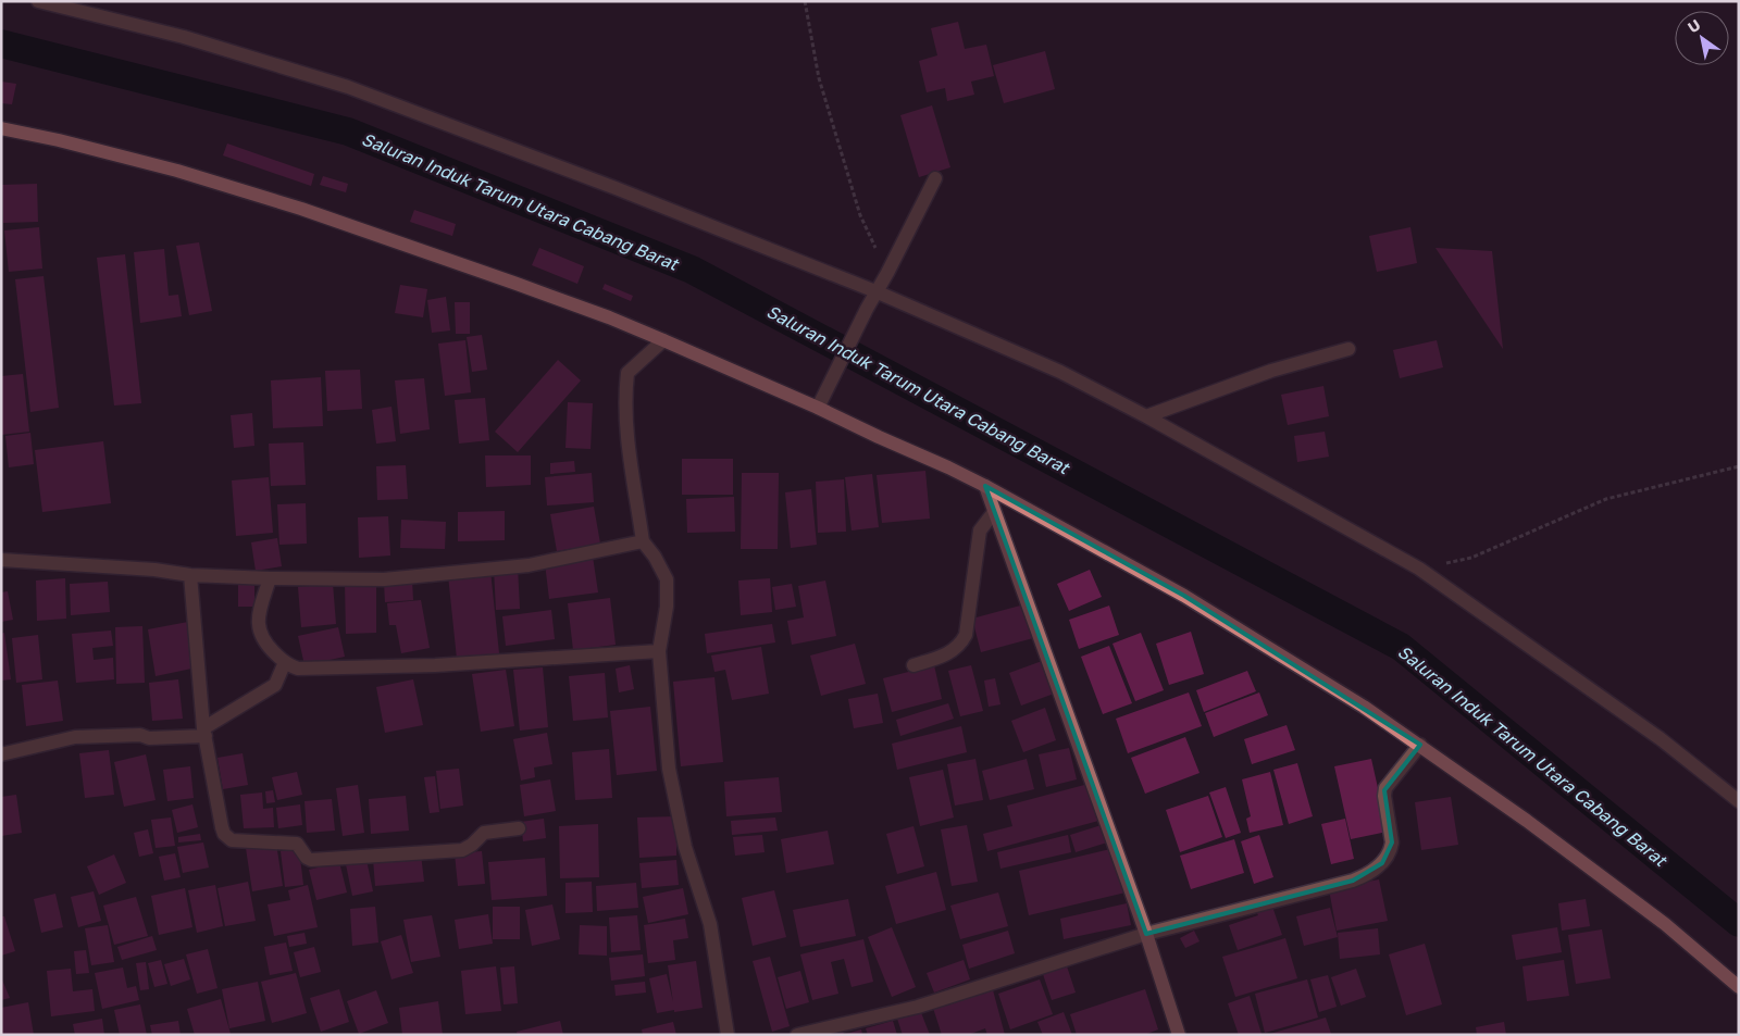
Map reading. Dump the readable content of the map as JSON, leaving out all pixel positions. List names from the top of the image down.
{
  "water": ["Saluran Induk Tarum Utara Cabang Barat"],
  "north": "top left"
}
